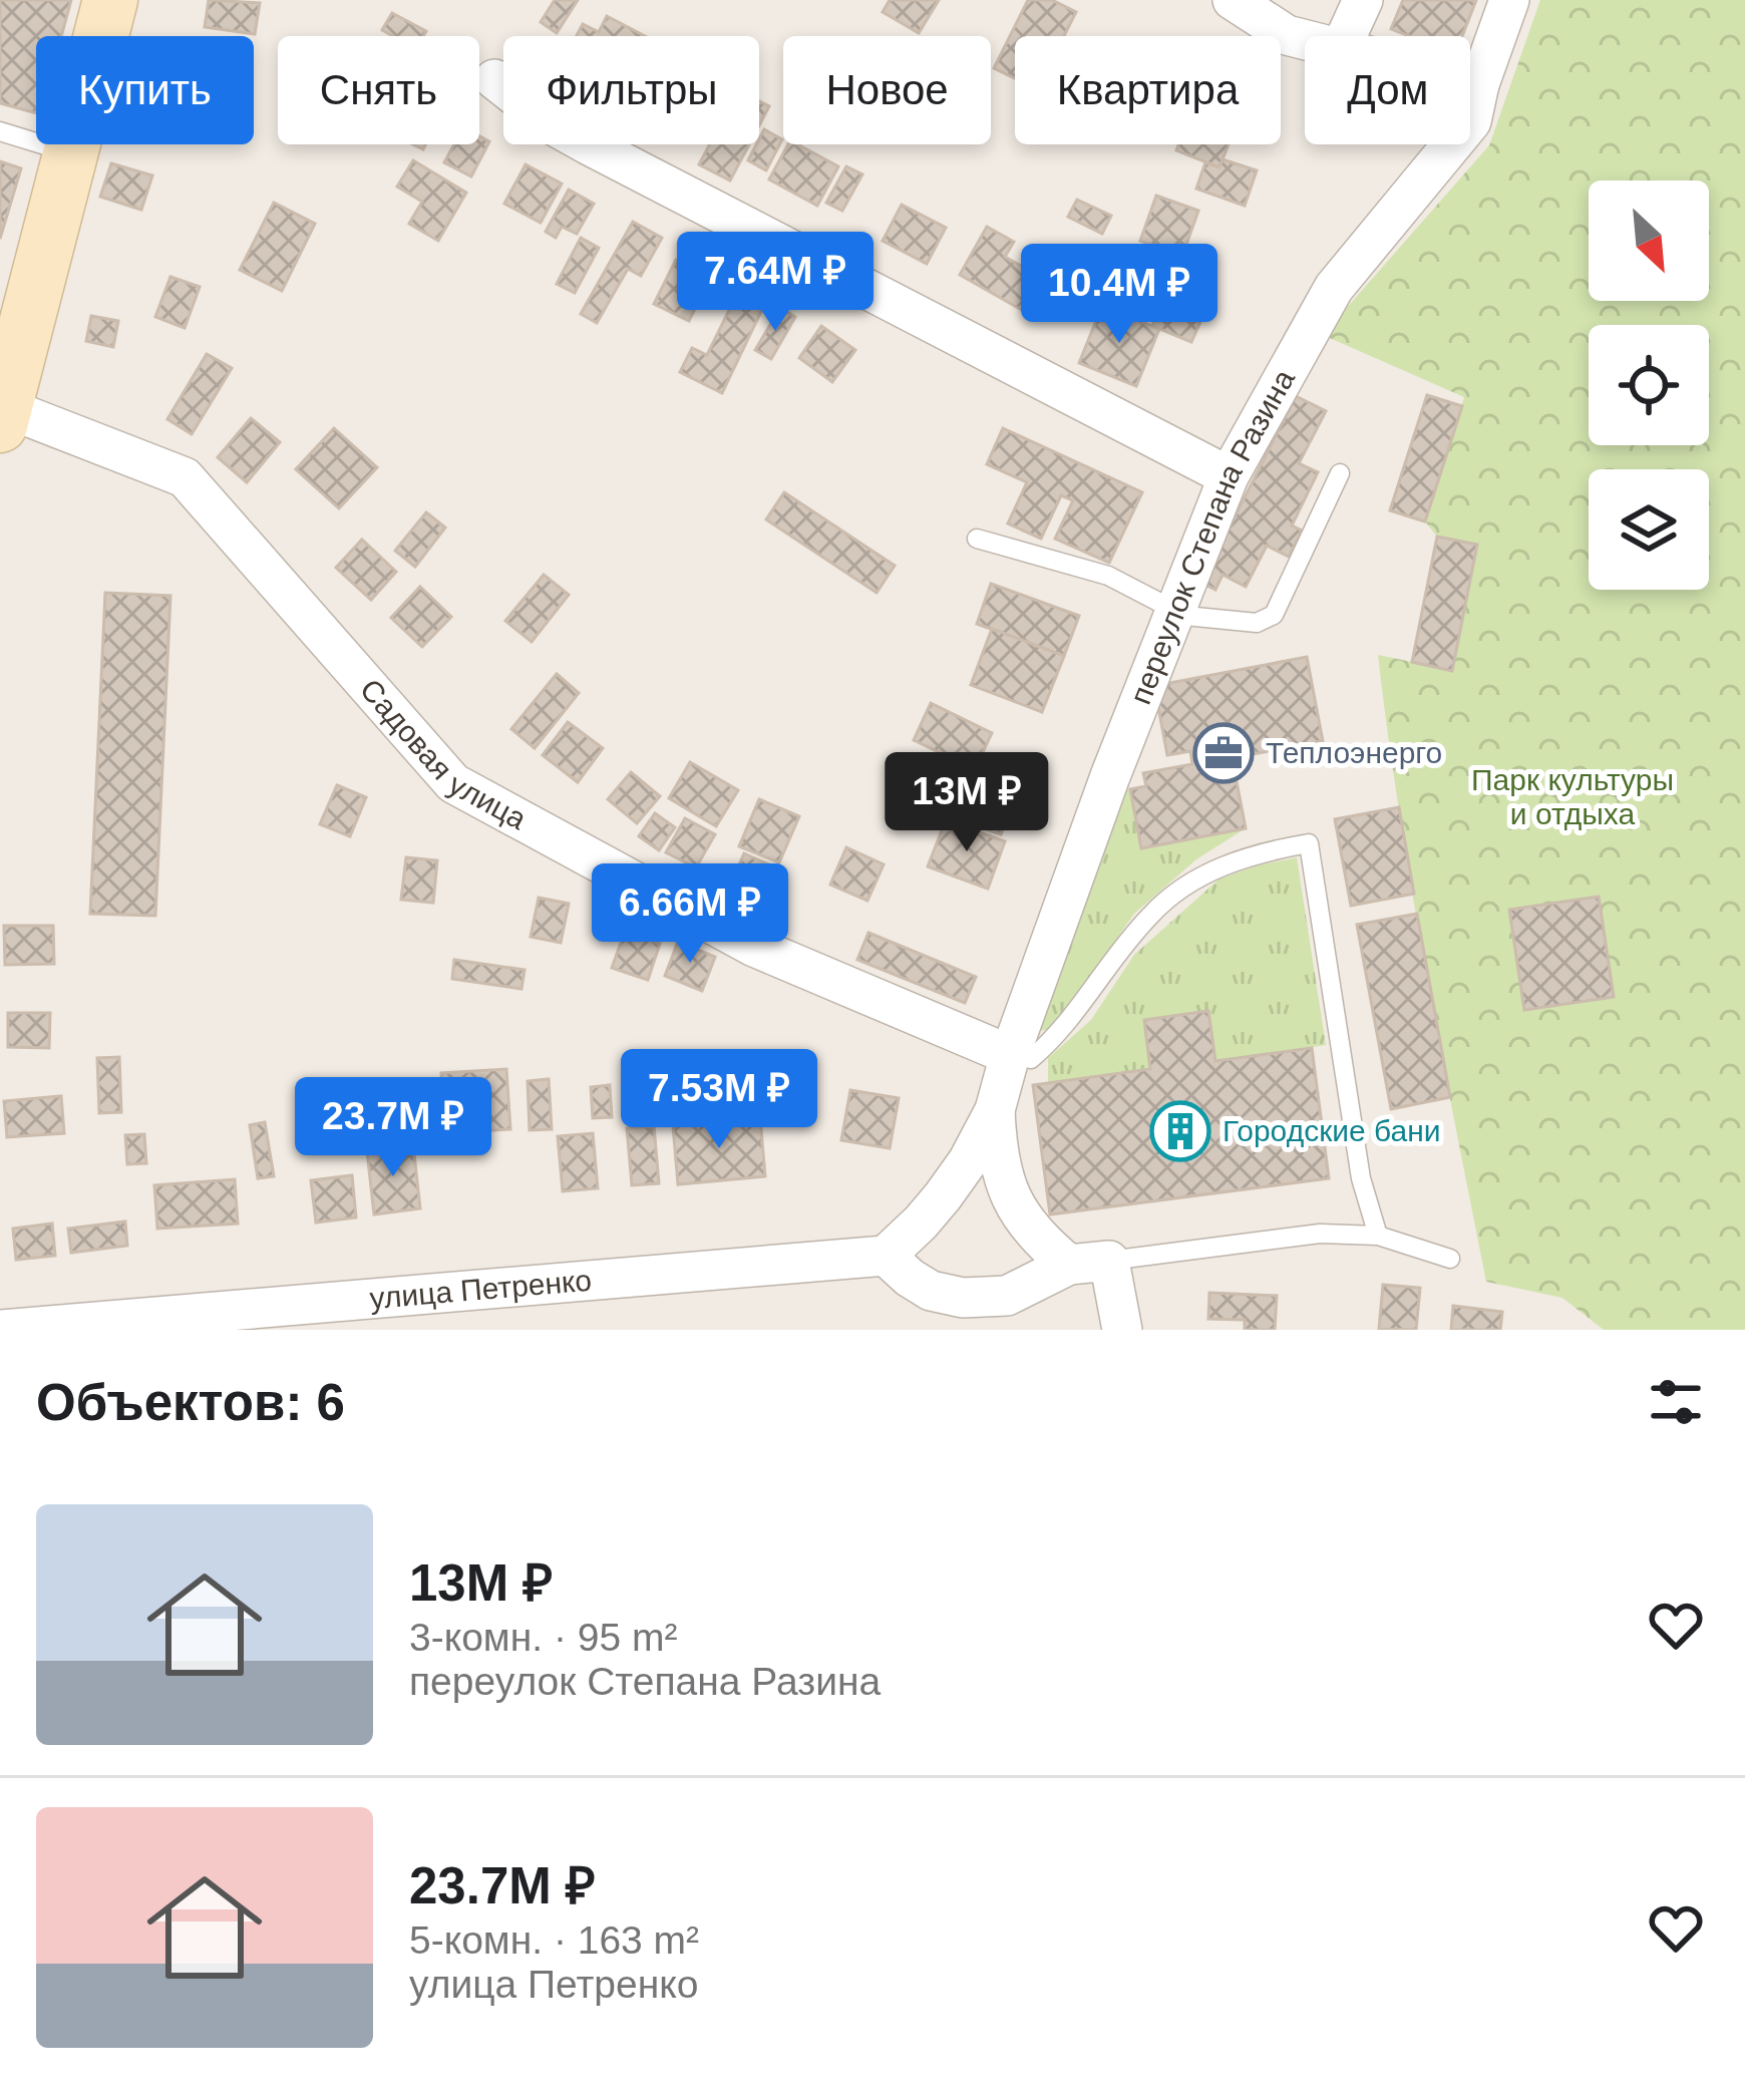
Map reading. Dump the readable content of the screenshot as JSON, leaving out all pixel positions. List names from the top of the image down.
{
  "streets": {
    "street": ["переулок Степана Разина", "Садовая улица", "улица Петренко"]
  },
  "crossings": [
    ["переулок Степана Разина", "Садовая улица"],
    ["переулок Степана Разина", "улица Петренко"]
  ],
  "parks": ["Парк культуры и отдыха"],
  "places": {
    "office": ["Теплоэнерго"],
    "building": ["Городские бани"]
  },
  "north": "bottom right",
  "page": {
    "chip": [
      "Купить",
      "Снять",
      "Фильтры",
      "Новое",
      "Квартира",
      "Дом"
    ],
    "price": [
      "7.64M ₽",
      "10.4M ₽",
      "13M ₽",
      "6.66M ₽",
      "7.53M ₽",
      "23.7M ₽"
    ],
    "heading": "Объектов: 6",
    "list": [
      {
        "name": "13M ₽",
        "note": "3-комн. · 95 m² · переулок Степана Разина"
      },
      {
        "name": "23.7M ₽",
        "note": "5-комн. · 163 m² · улица Петренко"
      }
    ]
  }
}
